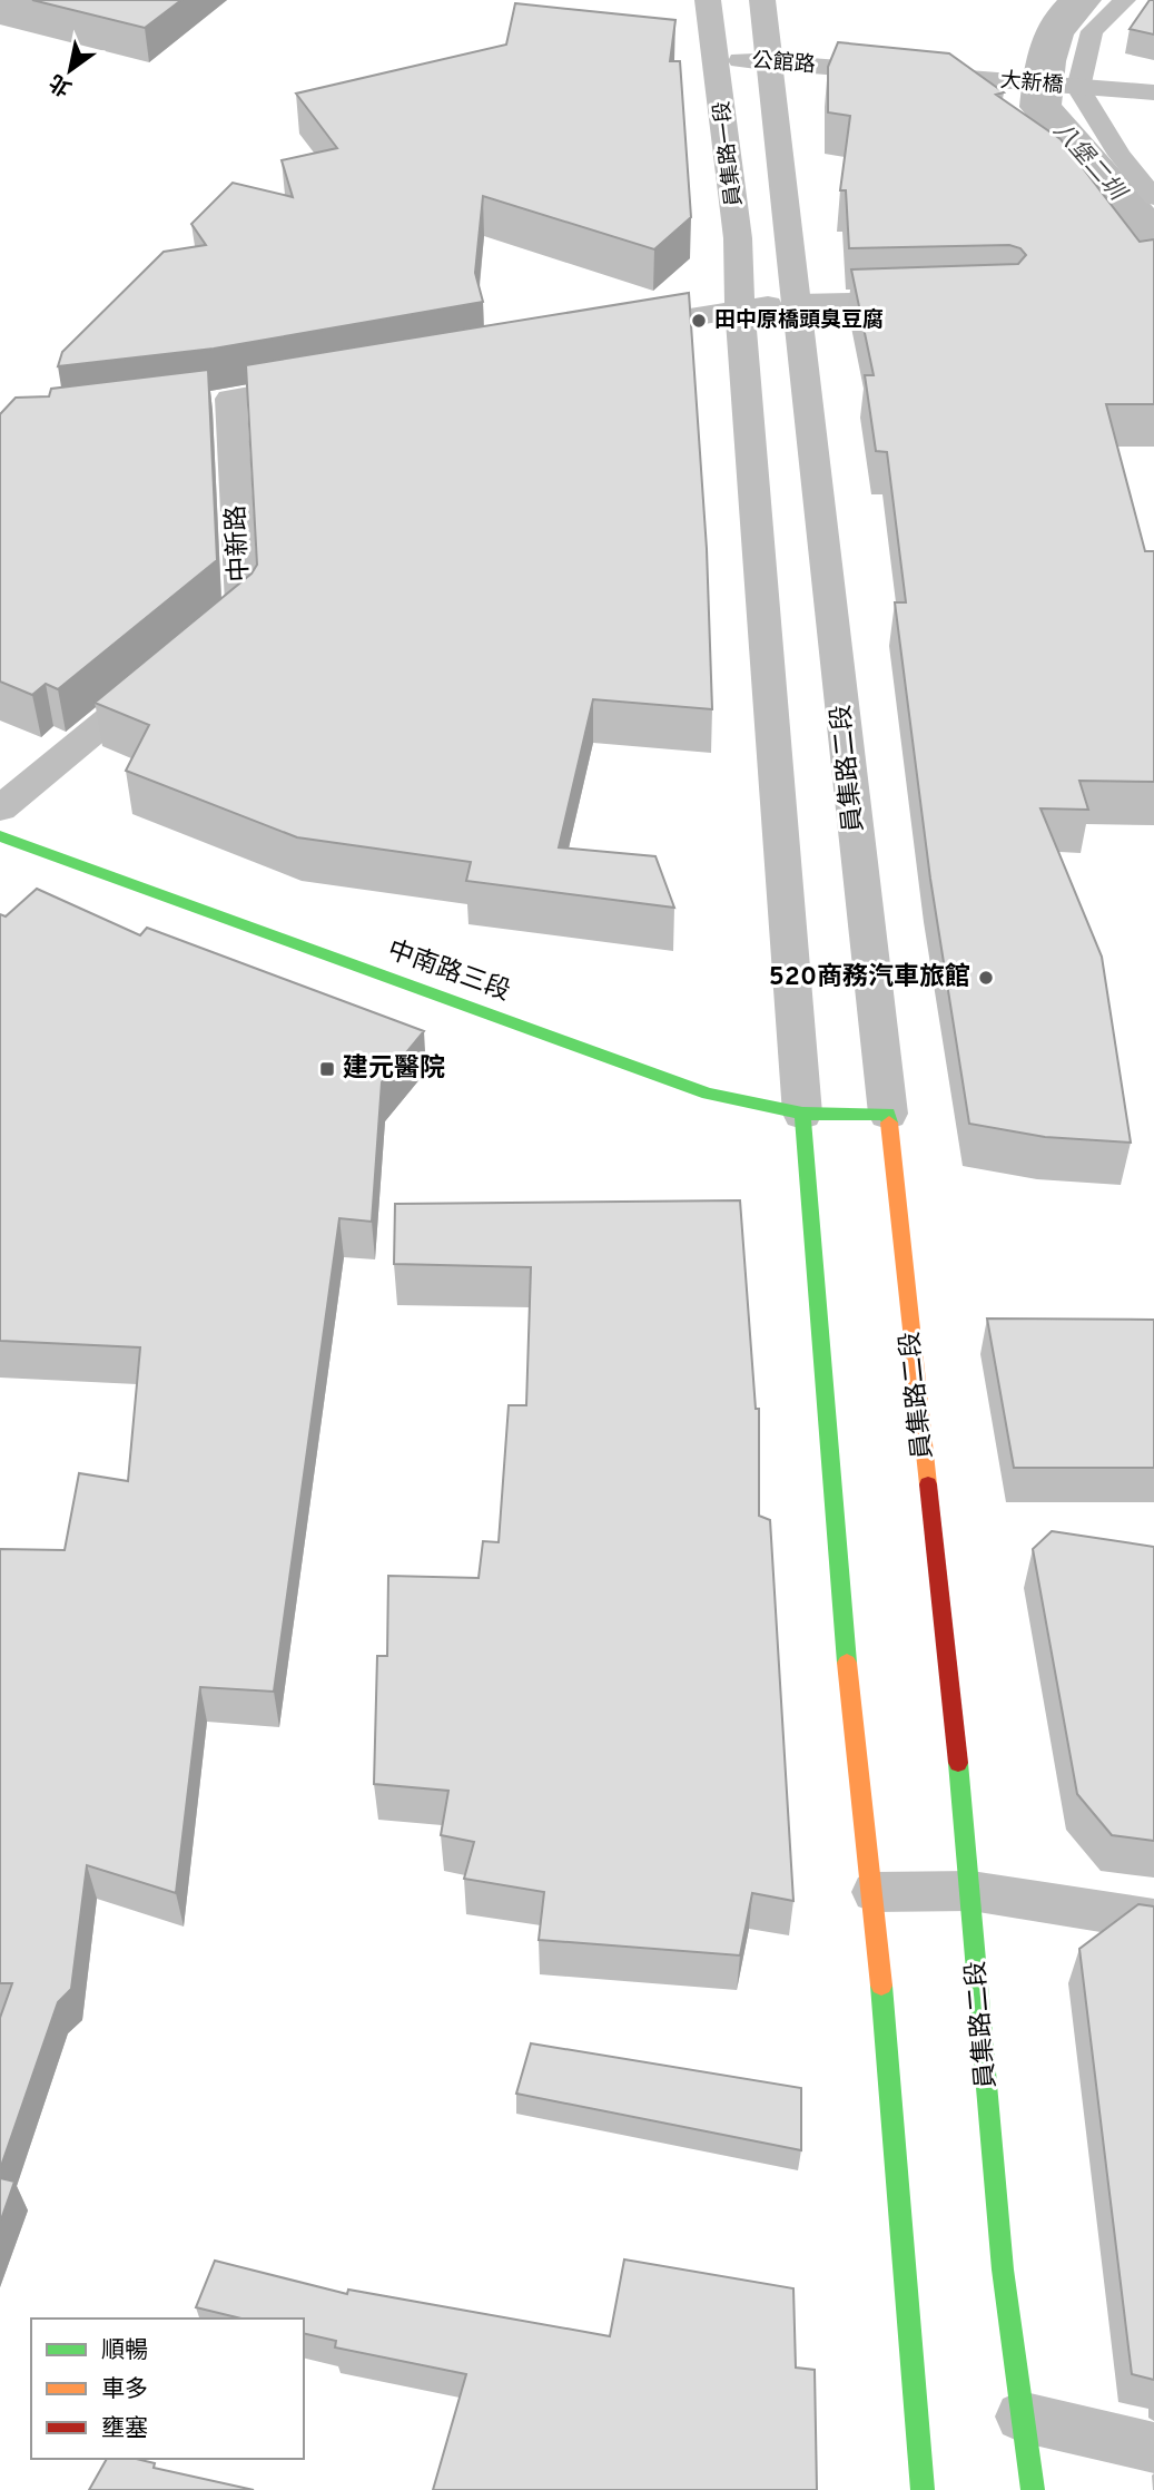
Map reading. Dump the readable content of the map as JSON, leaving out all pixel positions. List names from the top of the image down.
{
  "streets": {
    "main road": ["員集路二段", "中南路三段"],
    "street": [
      "公館路",
      "大新橋",
      "員集路一段",
      "中新路"
    ]
  },
  "crossings": [
    ["公館路", "大新橋"],
    ["公館路", "員集路一段"],
    ["員集路一段", "員集路二段"],
    ["員集路二段", "中南路三段"]
  ],
  "water": ["八堡二圳"],
  "places": {
    "other": ["田中原橋頭臭豆腐", "520商務汽車旅館"],
    "transit": ["建元醫院"]
  },
  "legend": ["順暢", "車多", "壅塞"],
  "north": "bottom left"
}
